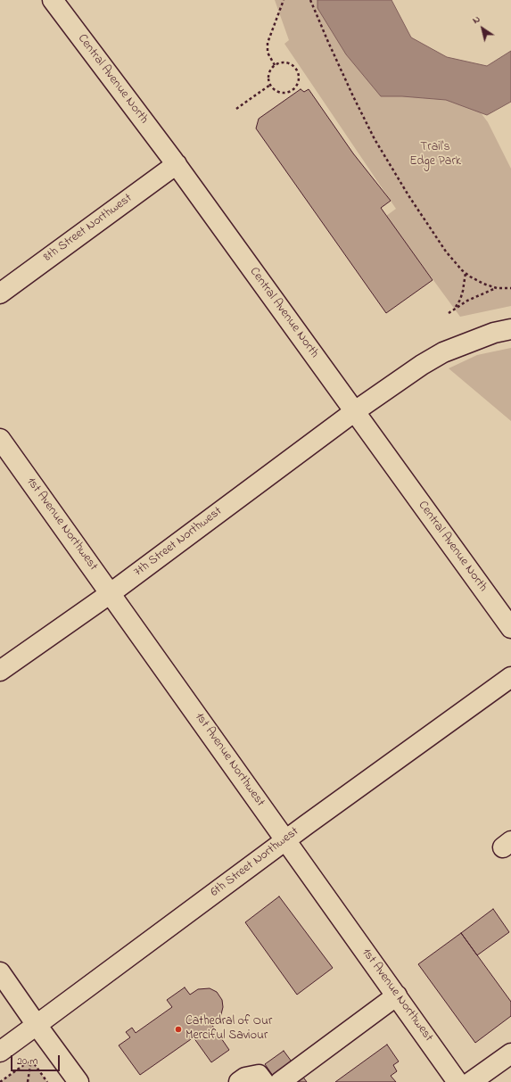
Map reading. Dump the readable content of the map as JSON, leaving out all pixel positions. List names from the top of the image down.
{
  "streets": {
    "street": [
      "Central Avenue North",
      "8th Street Northwest",
      "1st Avenue Northwest",
      "7th Street Northwest",
      "6th Street Northwest"
    ]
  },
  "crossings": [
    ["Central Avenue North", "8th Street Northwest"],
    ["Central Avenue North", "7th Street Northwest"],
    ["1st Avenue Northwest", "7th Street Northwest"],
    ["1st Avenue Northwest", "6th Street Northwest"]
  ],
  "parks": ["Trail's Edge Park"],
  "places": ["Cathedral of Our Merciful Saviour"],
  "scale_bar": "20 m",
  "north": "top left"
}
